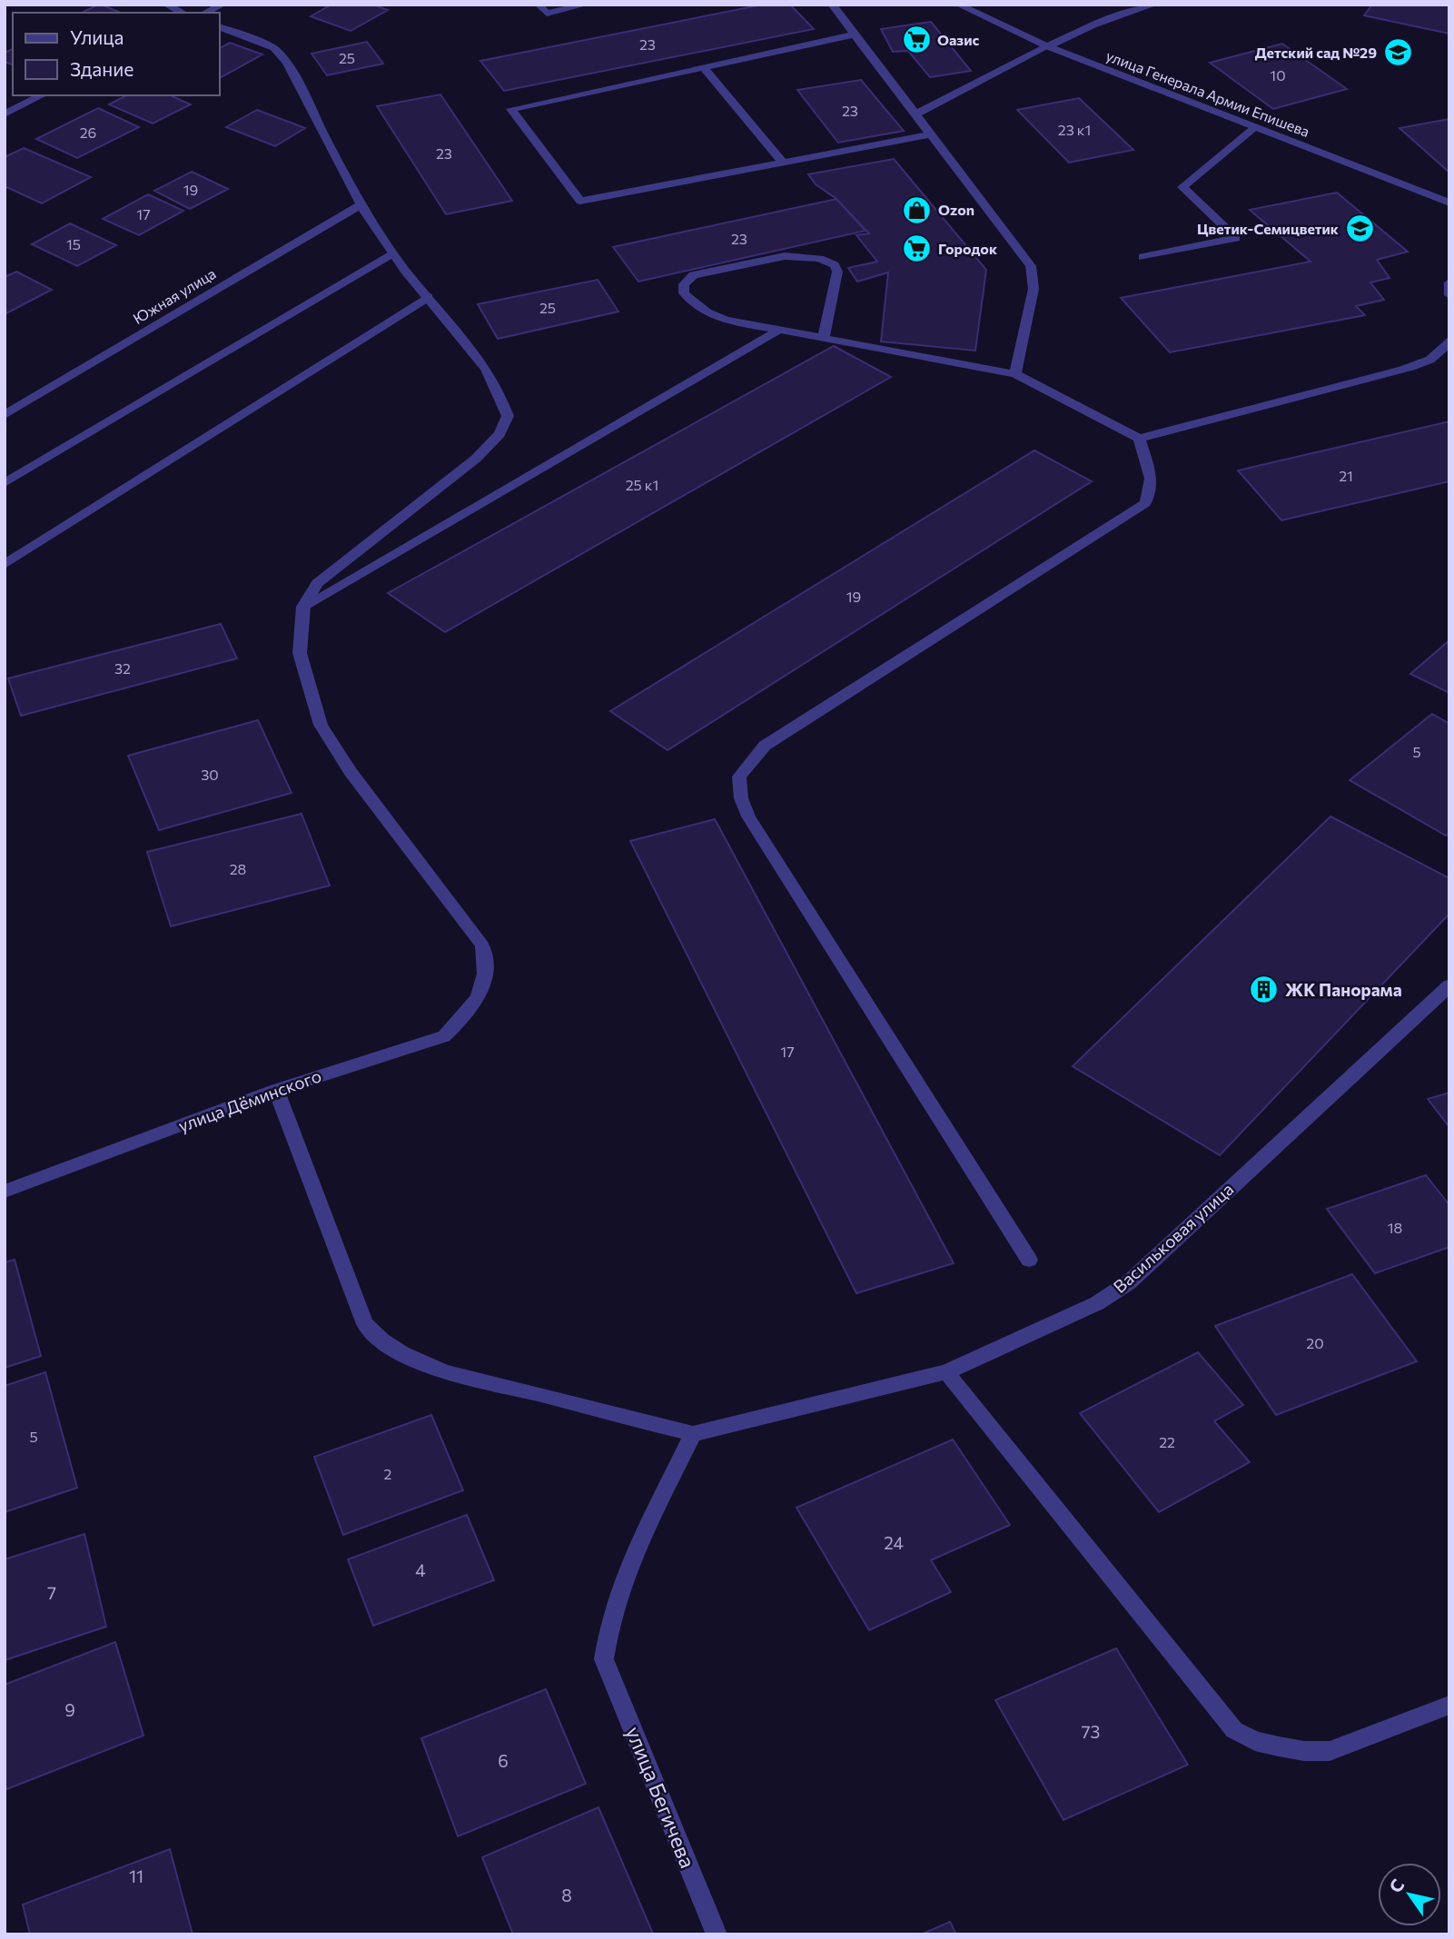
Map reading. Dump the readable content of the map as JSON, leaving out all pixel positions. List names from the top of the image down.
{
  "streets": {
    "street": [
      "улица Генерала Армии Епишева",
      "Южная улица",
      "улица Дёминского",
      "Васильковая улица",
      "улица Бегичева"
    ]
  },
  "crossings": [
    ["Васильковая улица", "улица Бегичева"]
  ],
  "places": {
    "supermarket": ["Оазис", "Городок"],
    "school or university": ["Детский сад №29", "Цветик-Семицветик"],
    "shop": ["Ozon"],
    "building": ["ЖК Панорама"]
  },
  "house_numbers": [
    "23",
    "25",
    "10",
    "23",
    "23 к1",
    "26",
    "23",
    "19",
    "17",
    "23",
    "15",
    "25",
    "21",
    "25 к1",
    "19",
    "32",
    "5",
    "30",
    "28",
    "17",
    "18",
    "20",
    "5",
    "22",
    "2",
    "24",
    "4",
    "7",
    "9",
    "73",
    "6",
    "11",
    "8"
  ],
  "legend": ["Улица", "Здание"],
  "north": "top left"
}
